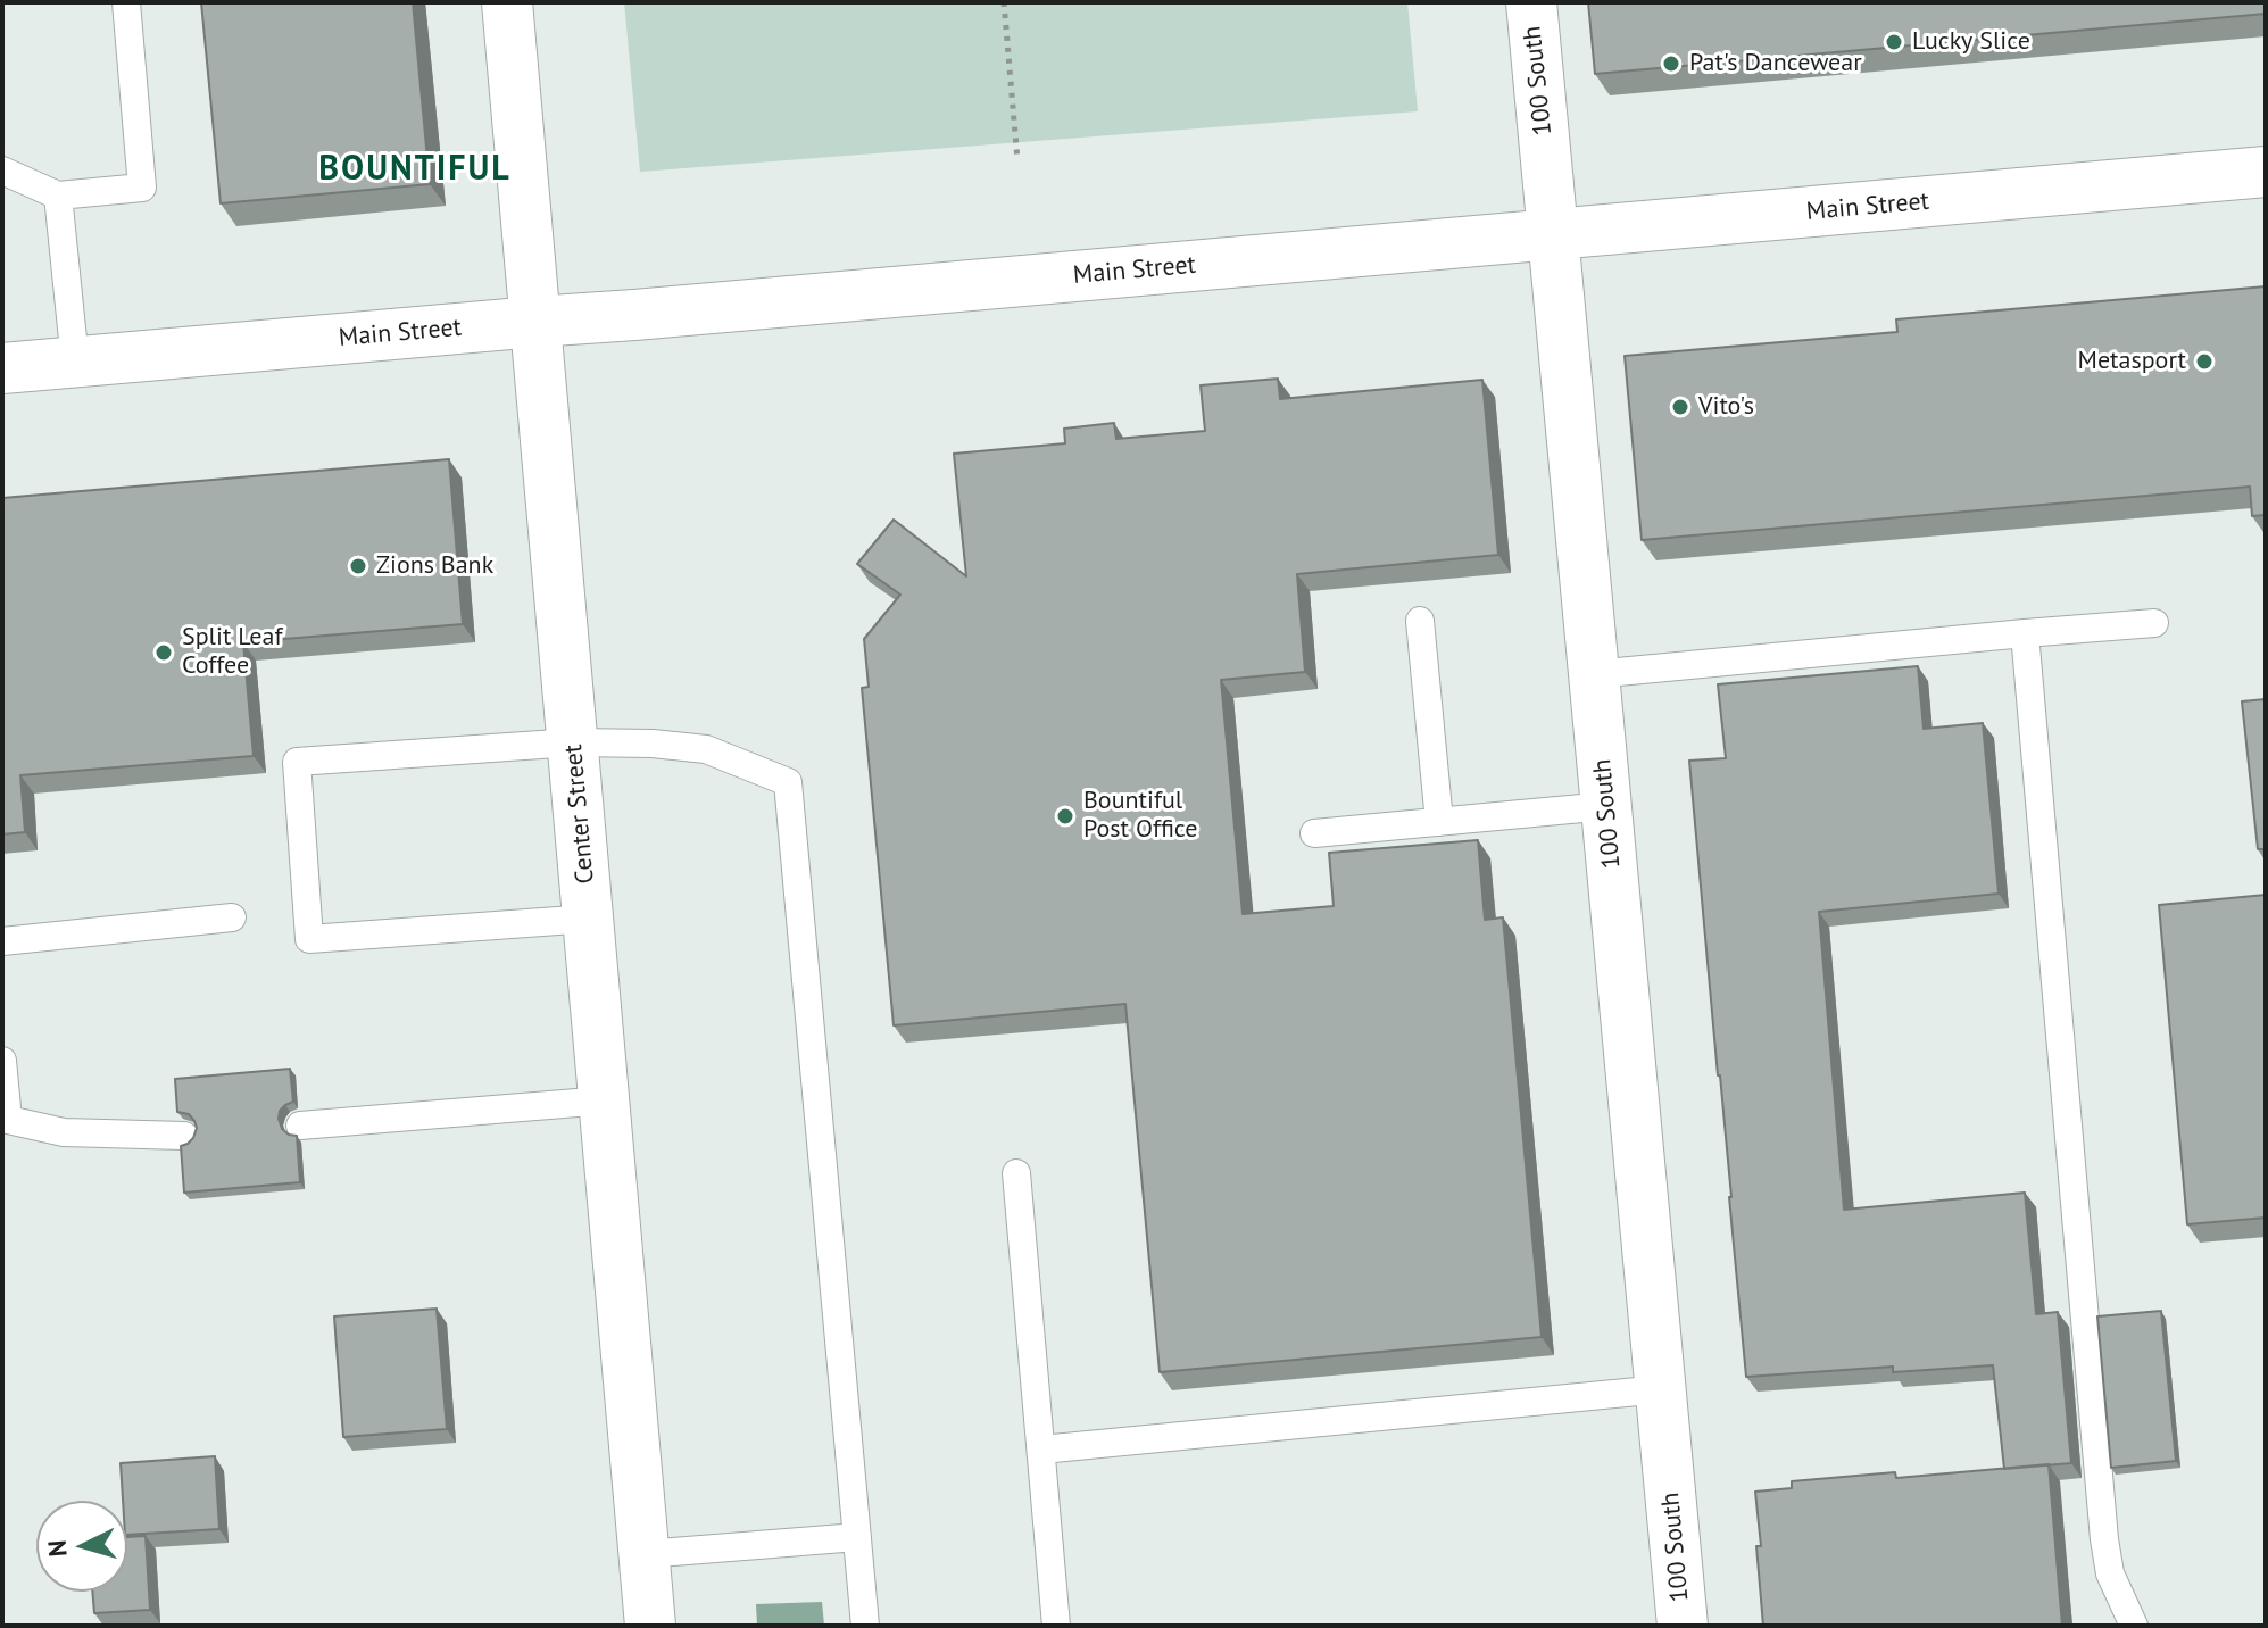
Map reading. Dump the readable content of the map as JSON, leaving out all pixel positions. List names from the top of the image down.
{
  "streets": {
    "street": ["100 South", "Main Street", "Center Street"]
  },
  "crossings": [
    ["100 South", "Main Street"],
    ["Main Street", "Center Street"]
  ],
  "districts": ["BOUNTIFUL"],
  "places": [
    "Lucky Slice",
    "Pat's Dancewear",
    "Metasport",
    "Vito's",
    "Zions Bank",
    "Split Leaf Coffee",
    "Bountiful Post Office"
  ],
  "north": "left"
}
